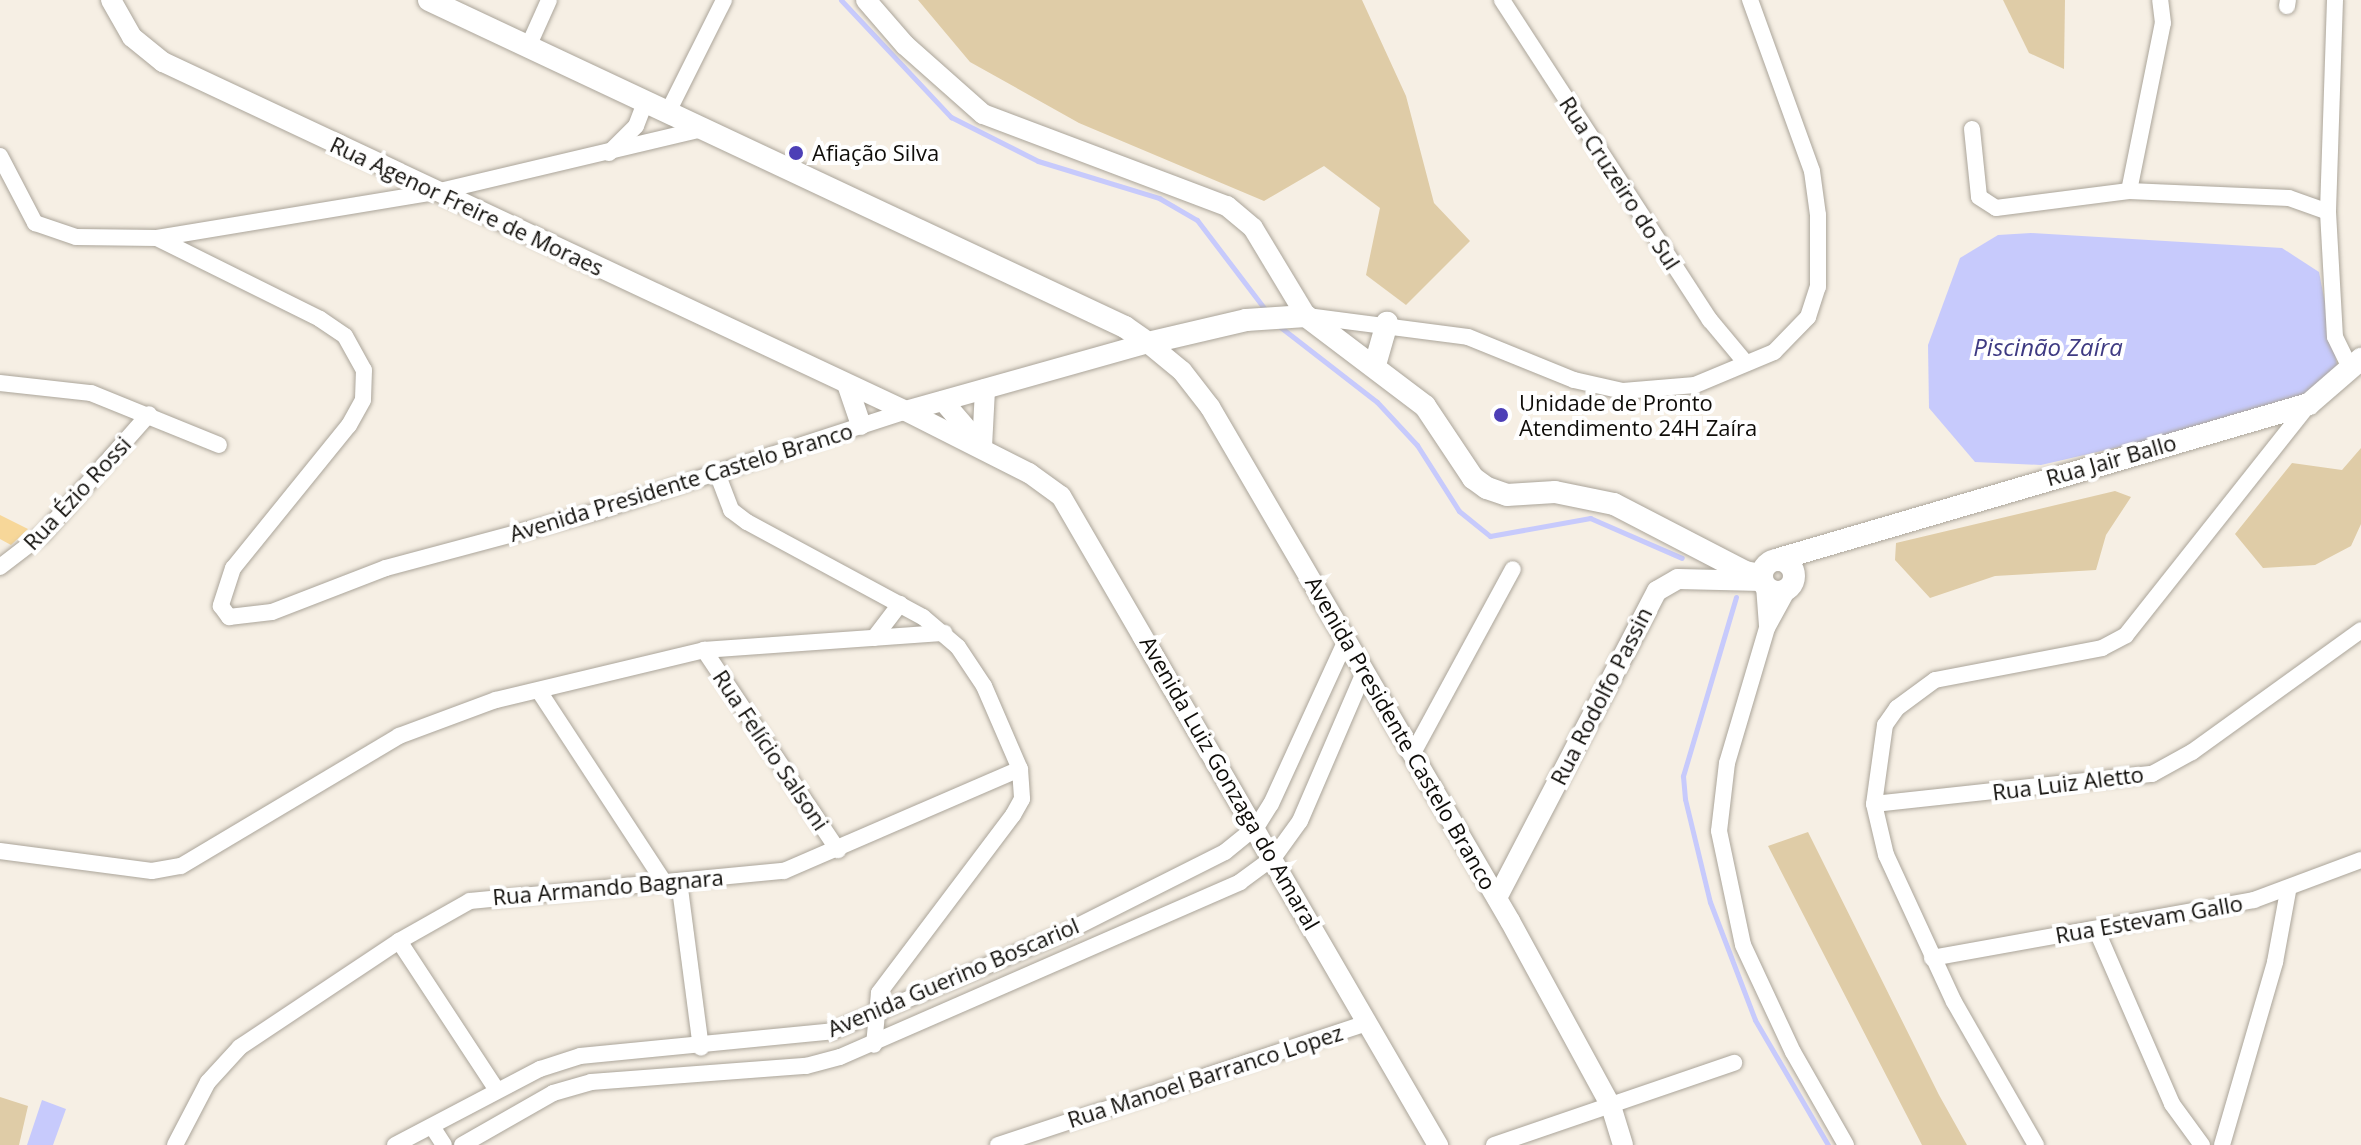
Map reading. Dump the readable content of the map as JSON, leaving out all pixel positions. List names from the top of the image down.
{
  "streets": {
    "main road": ["Rua Jair Ballo", "Avenida Presidente Castelo Branco"],
    "street": [
      "Rua Cruzeiro do Sul",
      "Rua Agenor Freire de Moraes",
      "Rua Ézio Rossi",
      "Rua Rodolfo Passin",
      "Rua Felício Salsoni",
      "Avenida Luiz Gonzaga do Amaral",
      "Rua Luiz Aletto",
      "Rua Armando Bagnara",
      "Rua Estevam Gallo",
      "Avenida Guerino Boscariol",
      "Rua Manoel Barranco Lopez"
    ]
  },
  "crossings": [
    ["Rua Agenor Freire de Moraes", "Avenida Presidente Castelo Branco"],
    ["Rua Agenor Freire de Moraes", "Avenida Luiz Gonzaga do Amaral"],
    ["Rua Jair Ballo", "Rua Rodolfo Passin"],
    ["Avenida Presidente Castelo Branco", "Rua Rodolfo Passin"],
    ["Avenida Presidente Castelo Branco", "Avenida Luiz Gonzaga do Amaral"],
    ["Avenida Presidente Castelo Branco", "Avenida Guerino Boscariol"],
    ["Rua Felício Salsoni", "Rua Armando Bagnara"],
    ["Avenida Luiz Gonzaga do Amaral", "Avenida Guerino Boscariol"],
    ["Avenida Luiz Gonzaga do Amaral", "Rua Manoel Barranco Lopez"]
  ],
  "water": ["Piscinão Zaíra"],
  "places": ["Afiação Silva", "Unidade de Pronto Atendimento 24H Zaíra"]
}
